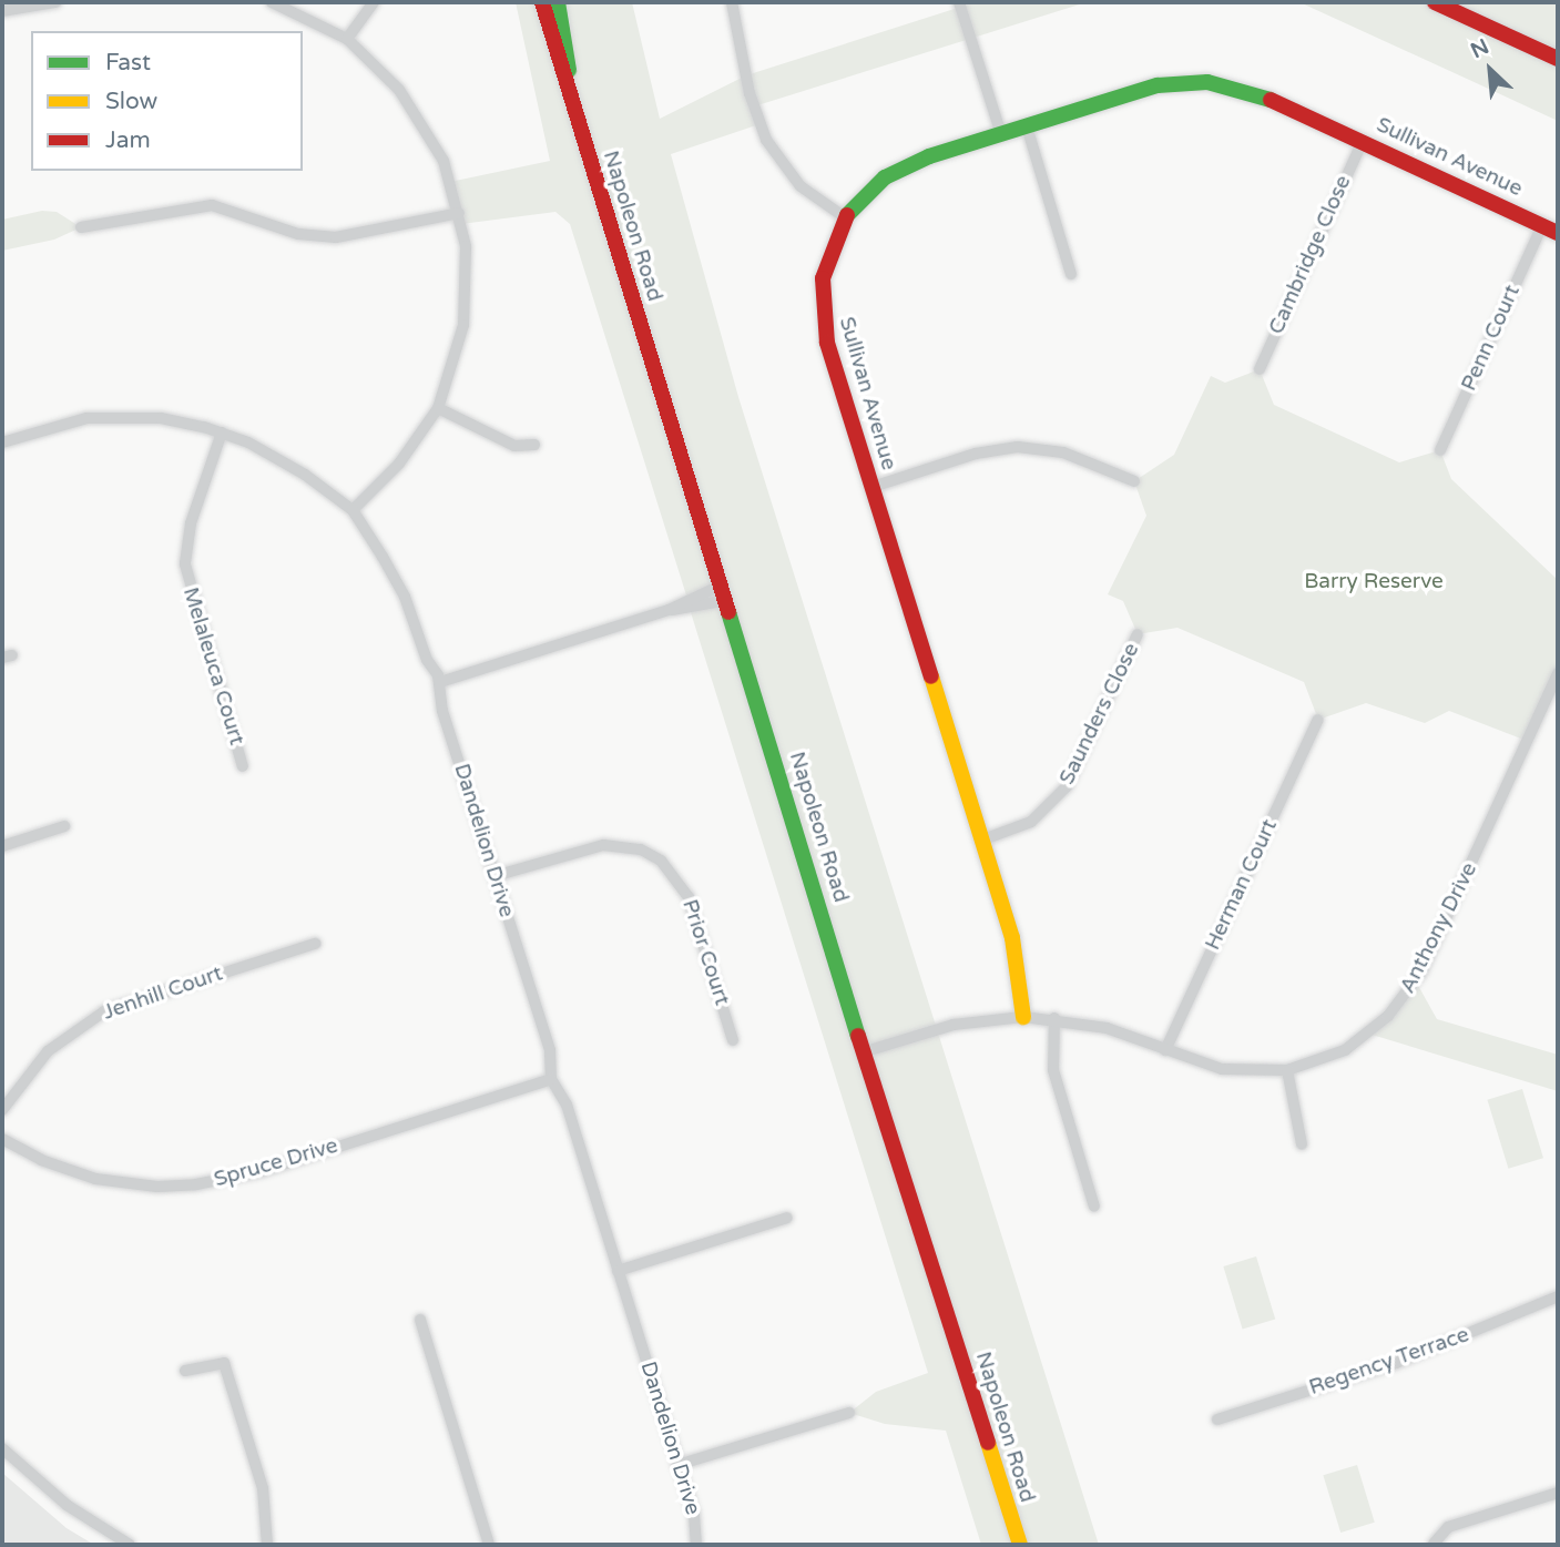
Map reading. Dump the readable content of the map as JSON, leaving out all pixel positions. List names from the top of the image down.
{
  "streets": {
    "main road": ["Sullivan Avenue", "Napoleon Road"],
    "street": [
      "Cambridge Close",
      "Penn Court",
      "Melaleuca Court",
      "Saunders Close",
      "Dandelion Drive",
      "Herman Court",
      "Anthony Drive",
      "Prior Court",
      "Jenhill Court",
      "Spruce Drive",
      "Regency Terrace"
    ]
  },
  "crossings": [
    ["Sullivan Avenue", "Cambridge Close"],
    ["Sullivan Avenue", "Penn Court"],
    ["Sullivan Avenue", "Saunders Close"],
    ["Sullivan Avenue", "Anthony Drive"],
    ["Napoleon Road", "Anthony Drive"],
    ["Melaleuca Court", "Dandelion Drive"],
    ["Dandelion Drive", "Prior Court"],
    ["Dandelion Drive", "Spruce Drive"],
    ["Herman Court", "Anthony Drive"]
  ],
  "parks": ["Barry Reserve"],
  "legend": ["Fast", "Slow", "Jam"],
  "north": "top left"
}
